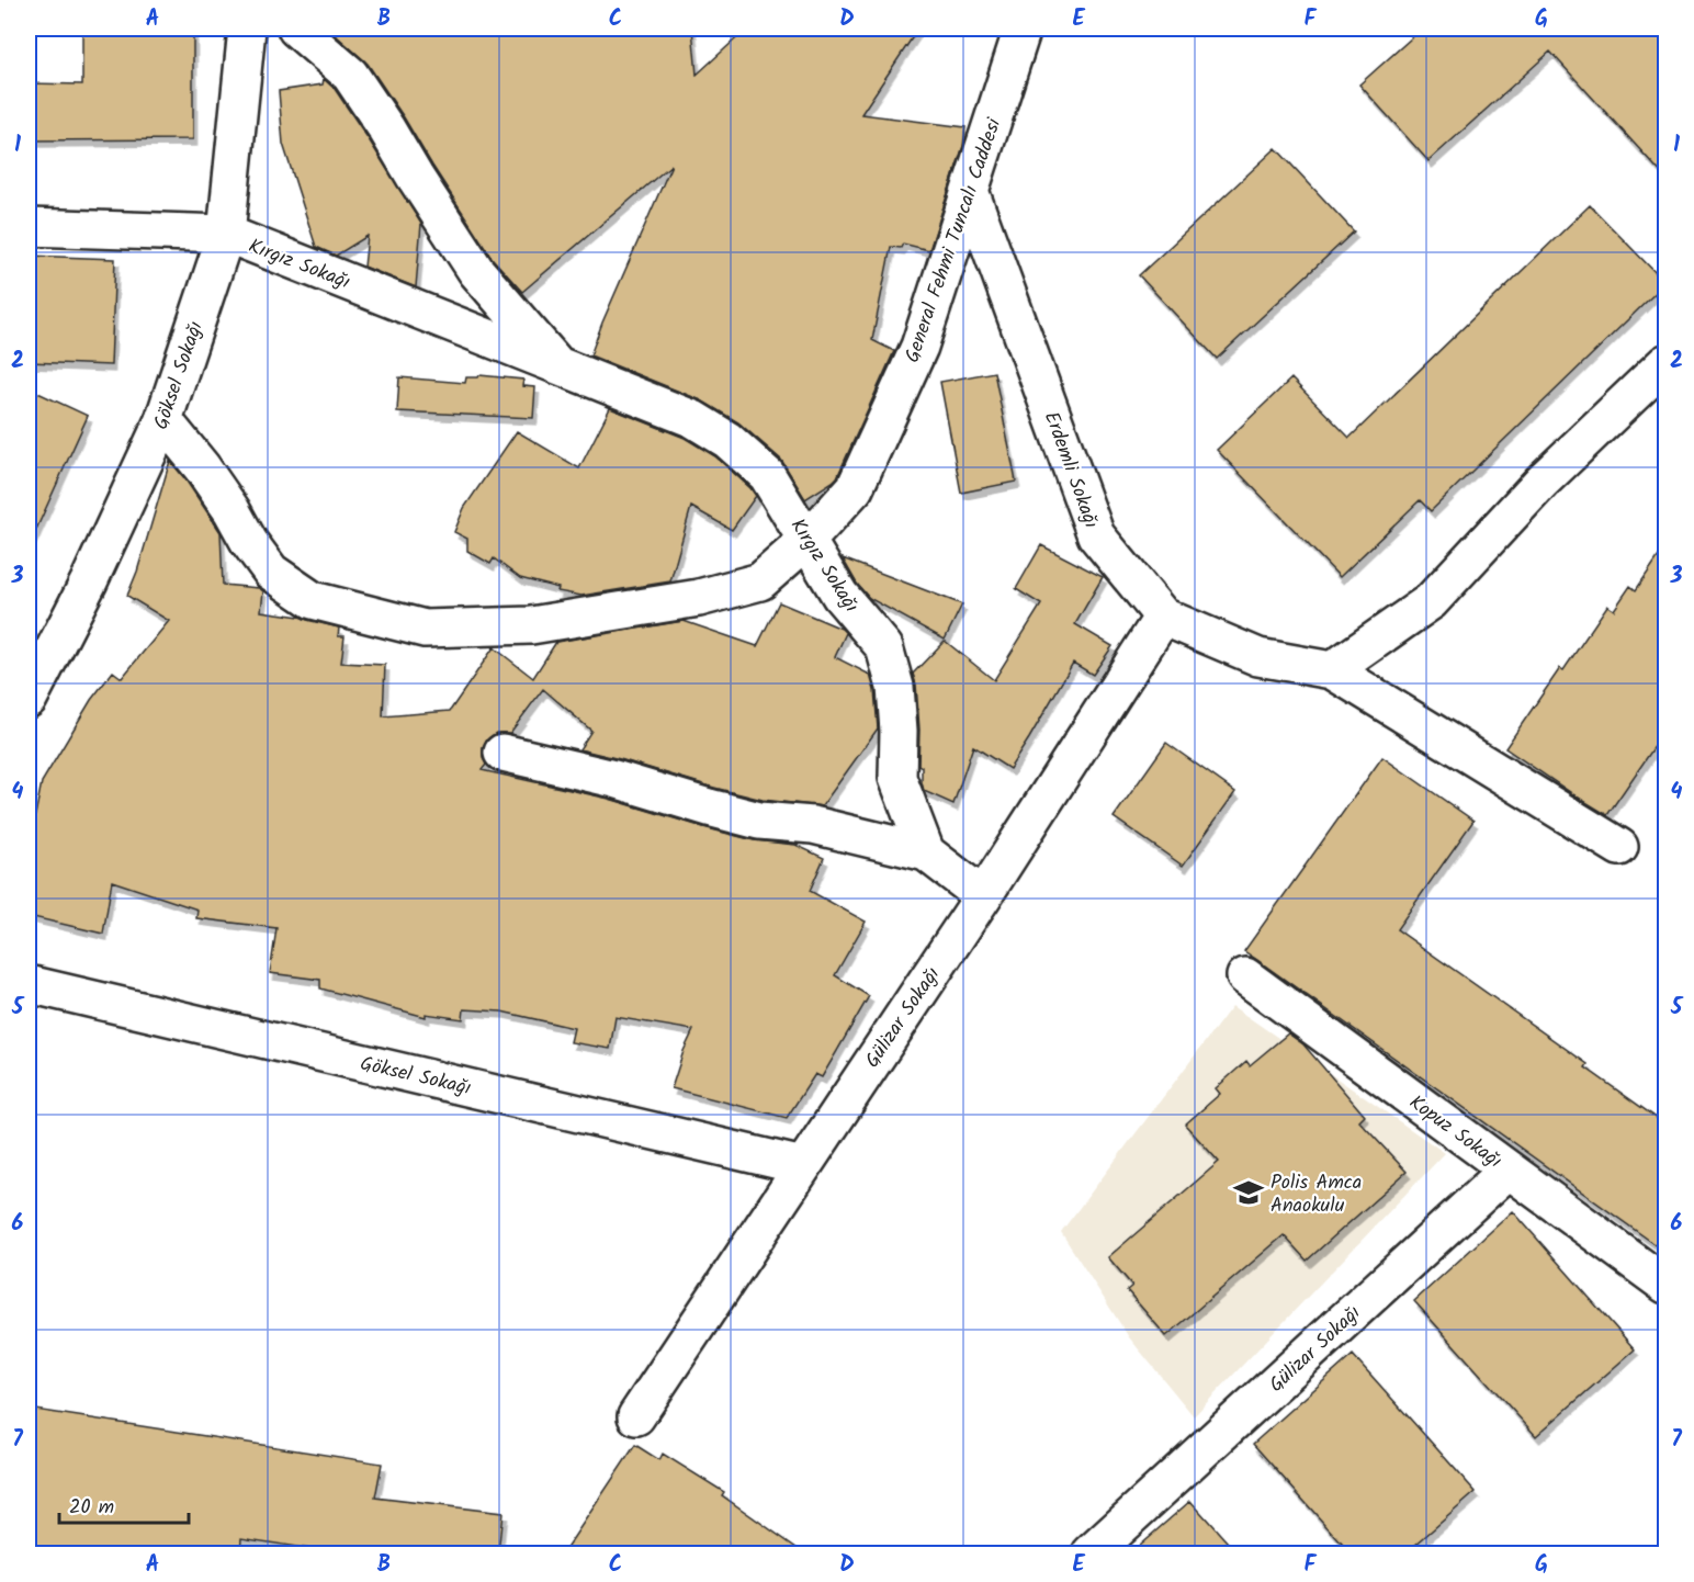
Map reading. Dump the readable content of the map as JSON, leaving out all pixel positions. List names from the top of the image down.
{
  "streets": {
    "street": [
      "General Fehmi Tuncalı Caddesi",
      "Kırgız Sokağı",
      "Göksel Sokağı",
      "Erdemli Sokağı",
      "Gülizar Sokağı",
      "Kopuz Sokağı"
    ]
  },
  "crossings": [
    ["General Fehmi Tuncalı Caddesi", "Kırgız Sokağı"],
    ["General Fehmi Tuncalı Caddesi", "Göksel Sokağı"],
    ["General Fehmi Tuncalı Caddesi", "Erdemli Sokağı"],
    ["Kırgız Sokağı", "Göksel Sokağı"],
    ["Göksel Sokağı", "Gülizar Sokağı"],
    ["Erdemli Sokağı", "Gülizar Sokağı"],
    ["Gülizar Sokağı", "Kopuz Sokağı"]
  ],
  "places": {
    "school or university": ["Polis Amca Anaokulu"]
  },
  "scale_bar": "20 m",
  "grid": {
    "columns": [
      "A",
      "B",
      "C",
      "D",
      "E",
      "F",
      "G"
    ],
    "rows": [
      "1",
      "2",
      "3",
      "4",
      "5",
      "6",
      "7"
    ]
  }
}
